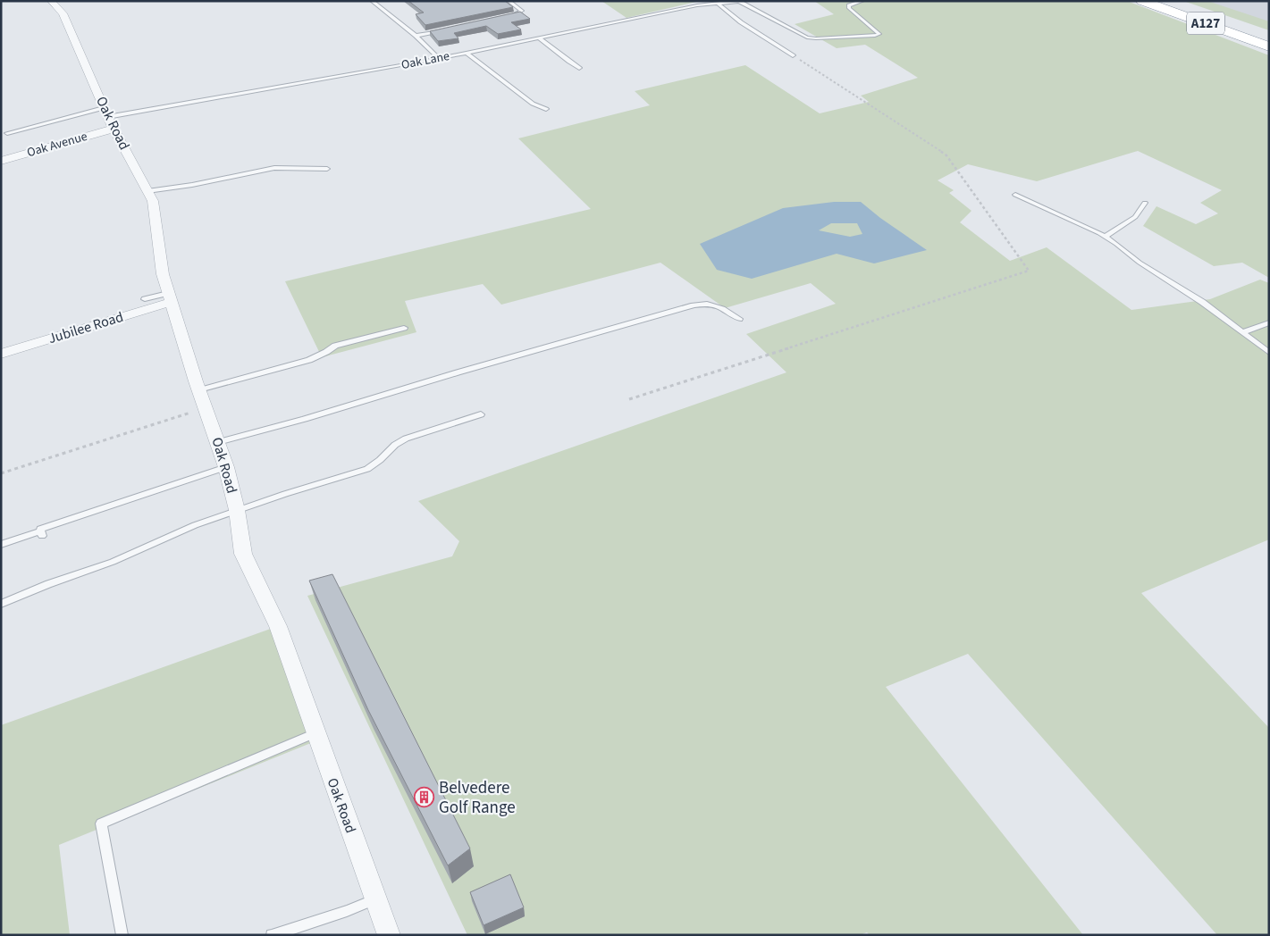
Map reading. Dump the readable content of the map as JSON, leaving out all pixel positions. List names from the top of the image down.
{
  "streets": {
    "highway": ["A127"],
    "street": ["Oak Road", "Oak Avenue", "Jubilee Road"],
    "lane": ["Oak Lane"]
  },
  "crossings": [
    ["Oak Lane", "Oak Road"],
    ["Oak Lane", "Oak Avenue"],
    ["Oak Road", "Oak Avenue"],
    ["Oak Road", "Jubilee Road"]
  ],
  "places": {
    "building": ["Belvedere Golf Range"]
  }
}
